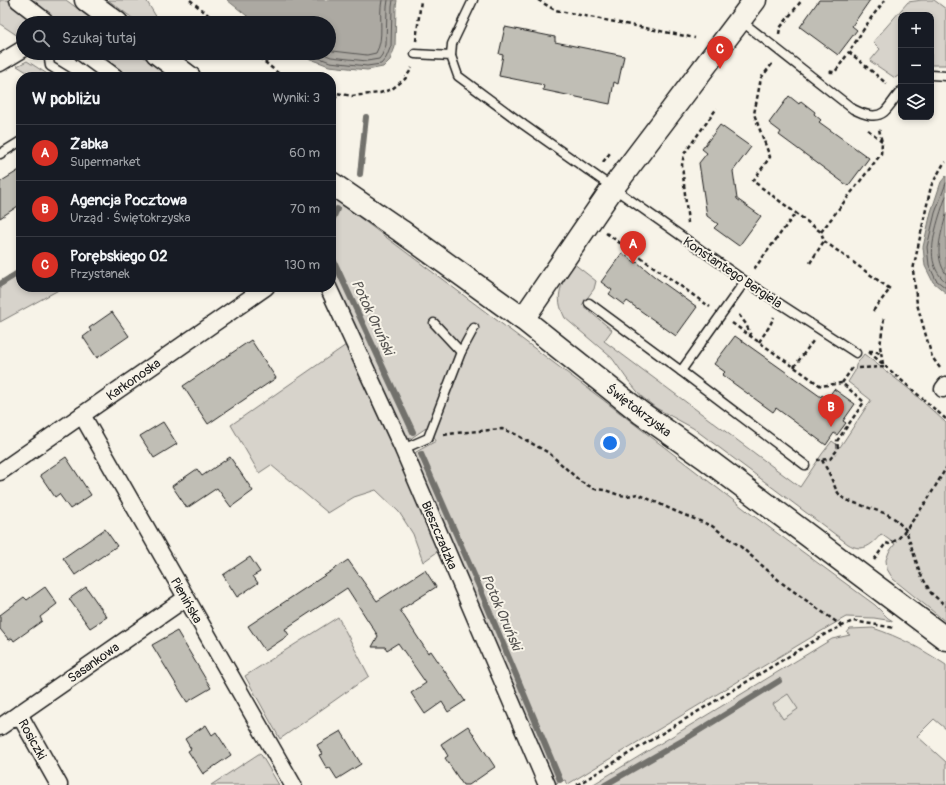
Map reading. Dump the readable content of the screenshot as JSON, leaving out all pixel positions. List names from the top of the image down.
{
  "streets": {
    "main road": ["Świętokrzyska"],
    "street": [
      "Karkonoska",
      "Bieszczadzka",
      "Pienińska",
      "Sasankowa",
      "Rosiczki"
    ],
    "lane": ["Konstantego Bergiela"]
  },
  "crossings": [
    ["Karkonoska", "Pienińska"],
    ["Pienińska", "Sasankowa"],
    ["Sasankowa", "Rosiczki"]
  ],
  "water": ["Potok Oruński"],
  "page": {
    "map_buttons": ["+", "−"],
    "search": "Szukaj tutaj",
    "pins": ["C", "A", "B"],
    "heading": ["W pobliżu", "Wyniki: 3"],
    "list": [
      {
        "mark": "A",
        "name": "Żabka",
        "note": "Supermarket",
        "value": "60 m"
      },
      {
        "mark": "B",
        "name": "Agencja Pocztowa",
        "note": "Urząd · Świętokrzyska",
        "value": "70 m"
      },
      {
        "mark": "C",
        "name": "Porębskiego 02",
        "note": "Przystanek",
        "value": "130 m"
      }
    ]
  }
}
